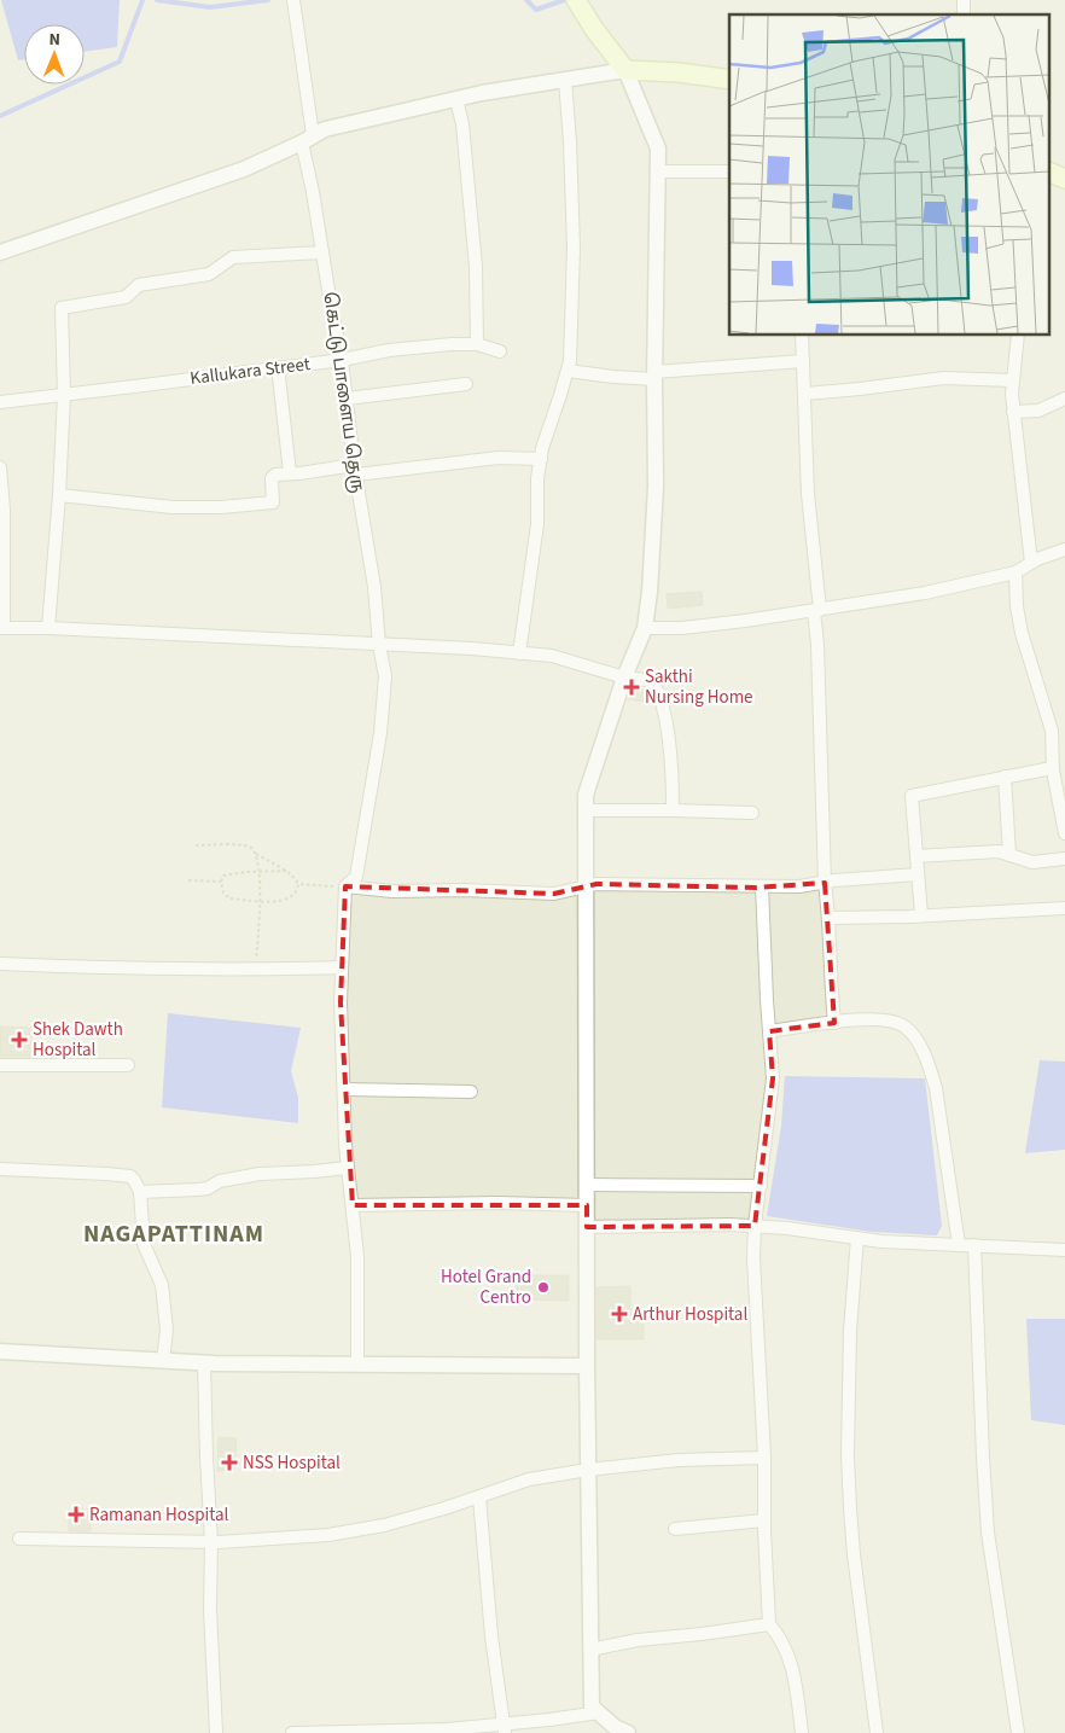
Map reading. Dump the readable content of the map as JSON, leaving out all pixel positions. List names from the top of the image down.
{
  "streets": {
    "street": ["Kallukara Street", "கெட்டு பாளைய தெரு"]
  },
  "crossings": [
    ["Kallukara Street", "கெட்டு பாளைய தெரு"]
  ],
  "districts": ["NAGAPATTINAM"],
  "places": {
    "health": [
      "Sakthi Nursing Home",
      "Shek Dawth Hospital",
      "Arthur Hospital",
      "NSS Hospital",
      "Ramanan Hospital"
    ],
    "other": ["Hotel Grand Centro"]
  },
  "north": "top"
}
